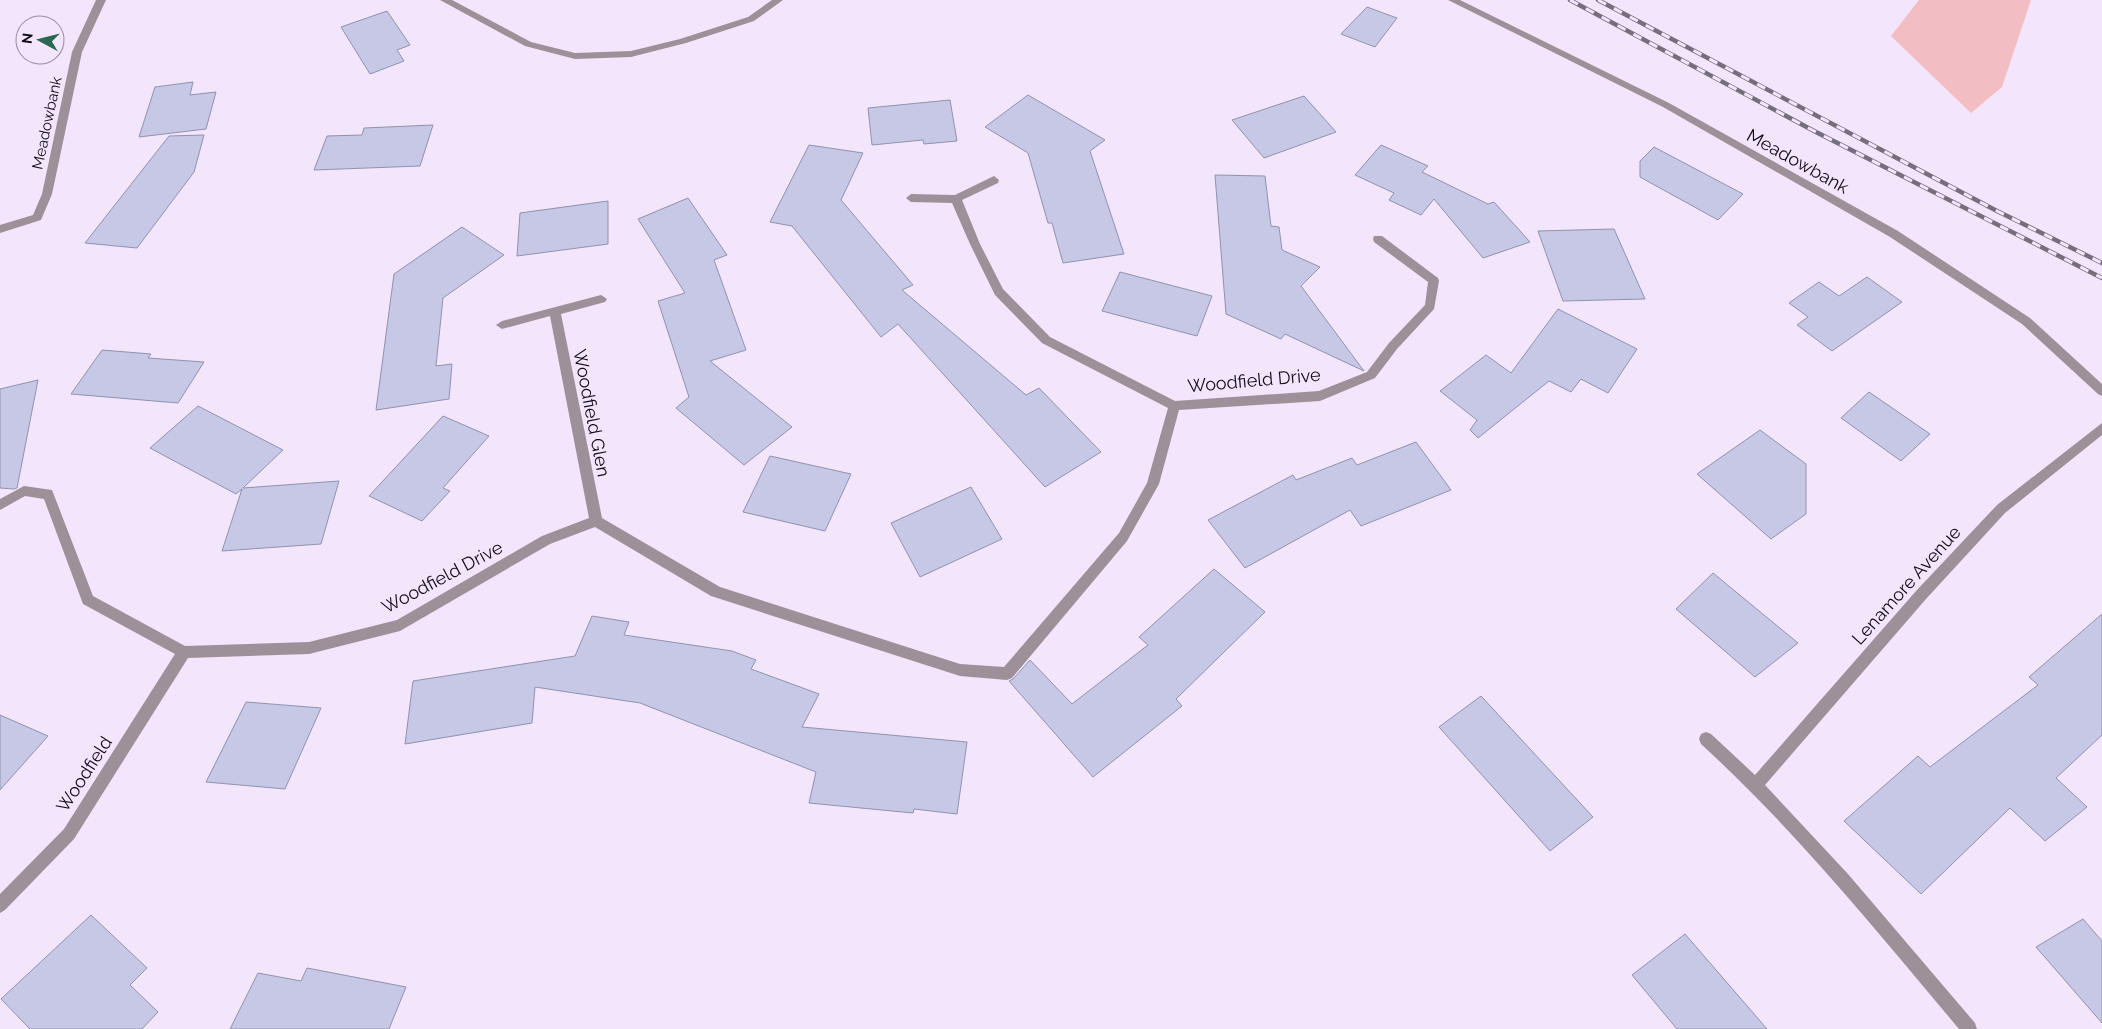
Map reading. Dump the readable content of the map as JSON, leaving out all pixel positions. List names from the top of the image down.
{
  "streets": {
    "street": [
      "Meadowbank",
      "Woodfield Drive",
      "Woodfield Glen",
      "Lenamore Avenue",
      "Woodfield"
    ]
  },
  "crossings": [
    ["Woodfield Drive", "Woodfield Glen"],
    ["Woodfield Drive", "Woodfield"]
  ],
  "north": "left"
}
